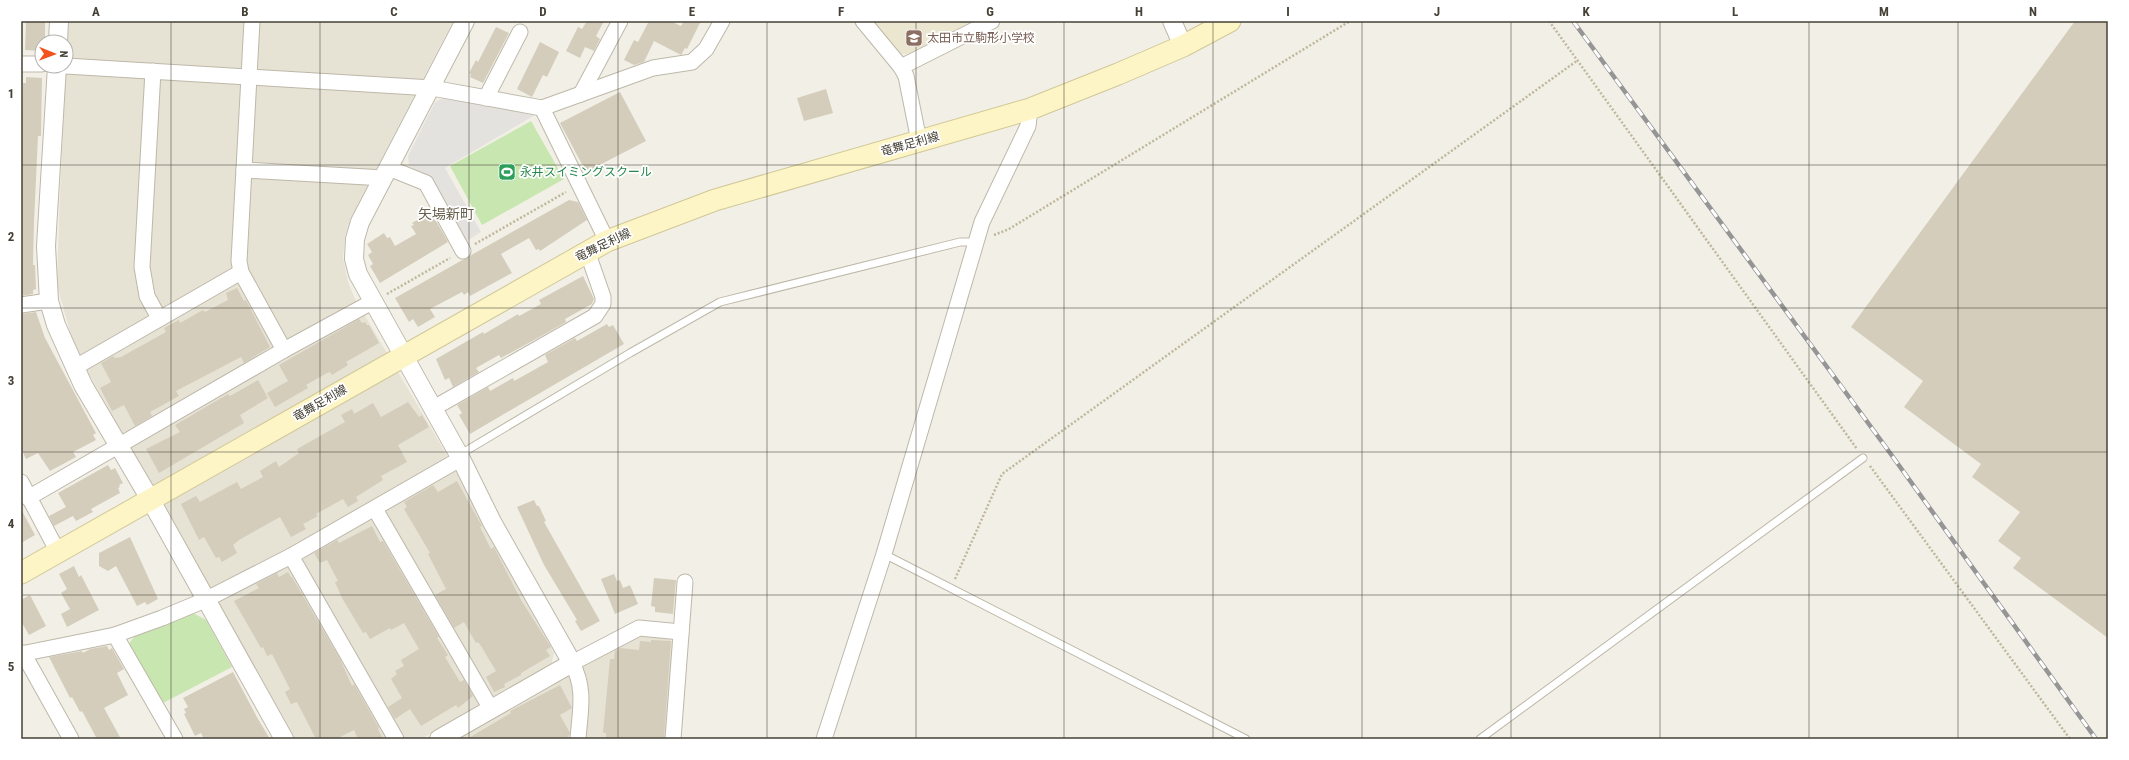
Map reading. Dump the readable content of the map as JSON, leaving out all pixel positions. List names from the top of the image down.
{
  "streets": {
    "main road": ["竜舞足利線"]
  },
  "districts": ["矢場新町"],
  "places": {
    "school or university": ["太田市立駒形小学校"],
    "sports": ["永井スイミングスクール"]
  },
  "north": "right",
  "grid": {
    "columns": [
      "A",
      "B",
      "C",
      "D",
      "E",
      "F",
      "G",
      "H",
      "I",
      "J",
      "K",
      "L",
      "M",
      "N"
    ],
    "rows": [
      "1",
      "2",
      "3",
      "4",
      "5"
    ]
  }
}
